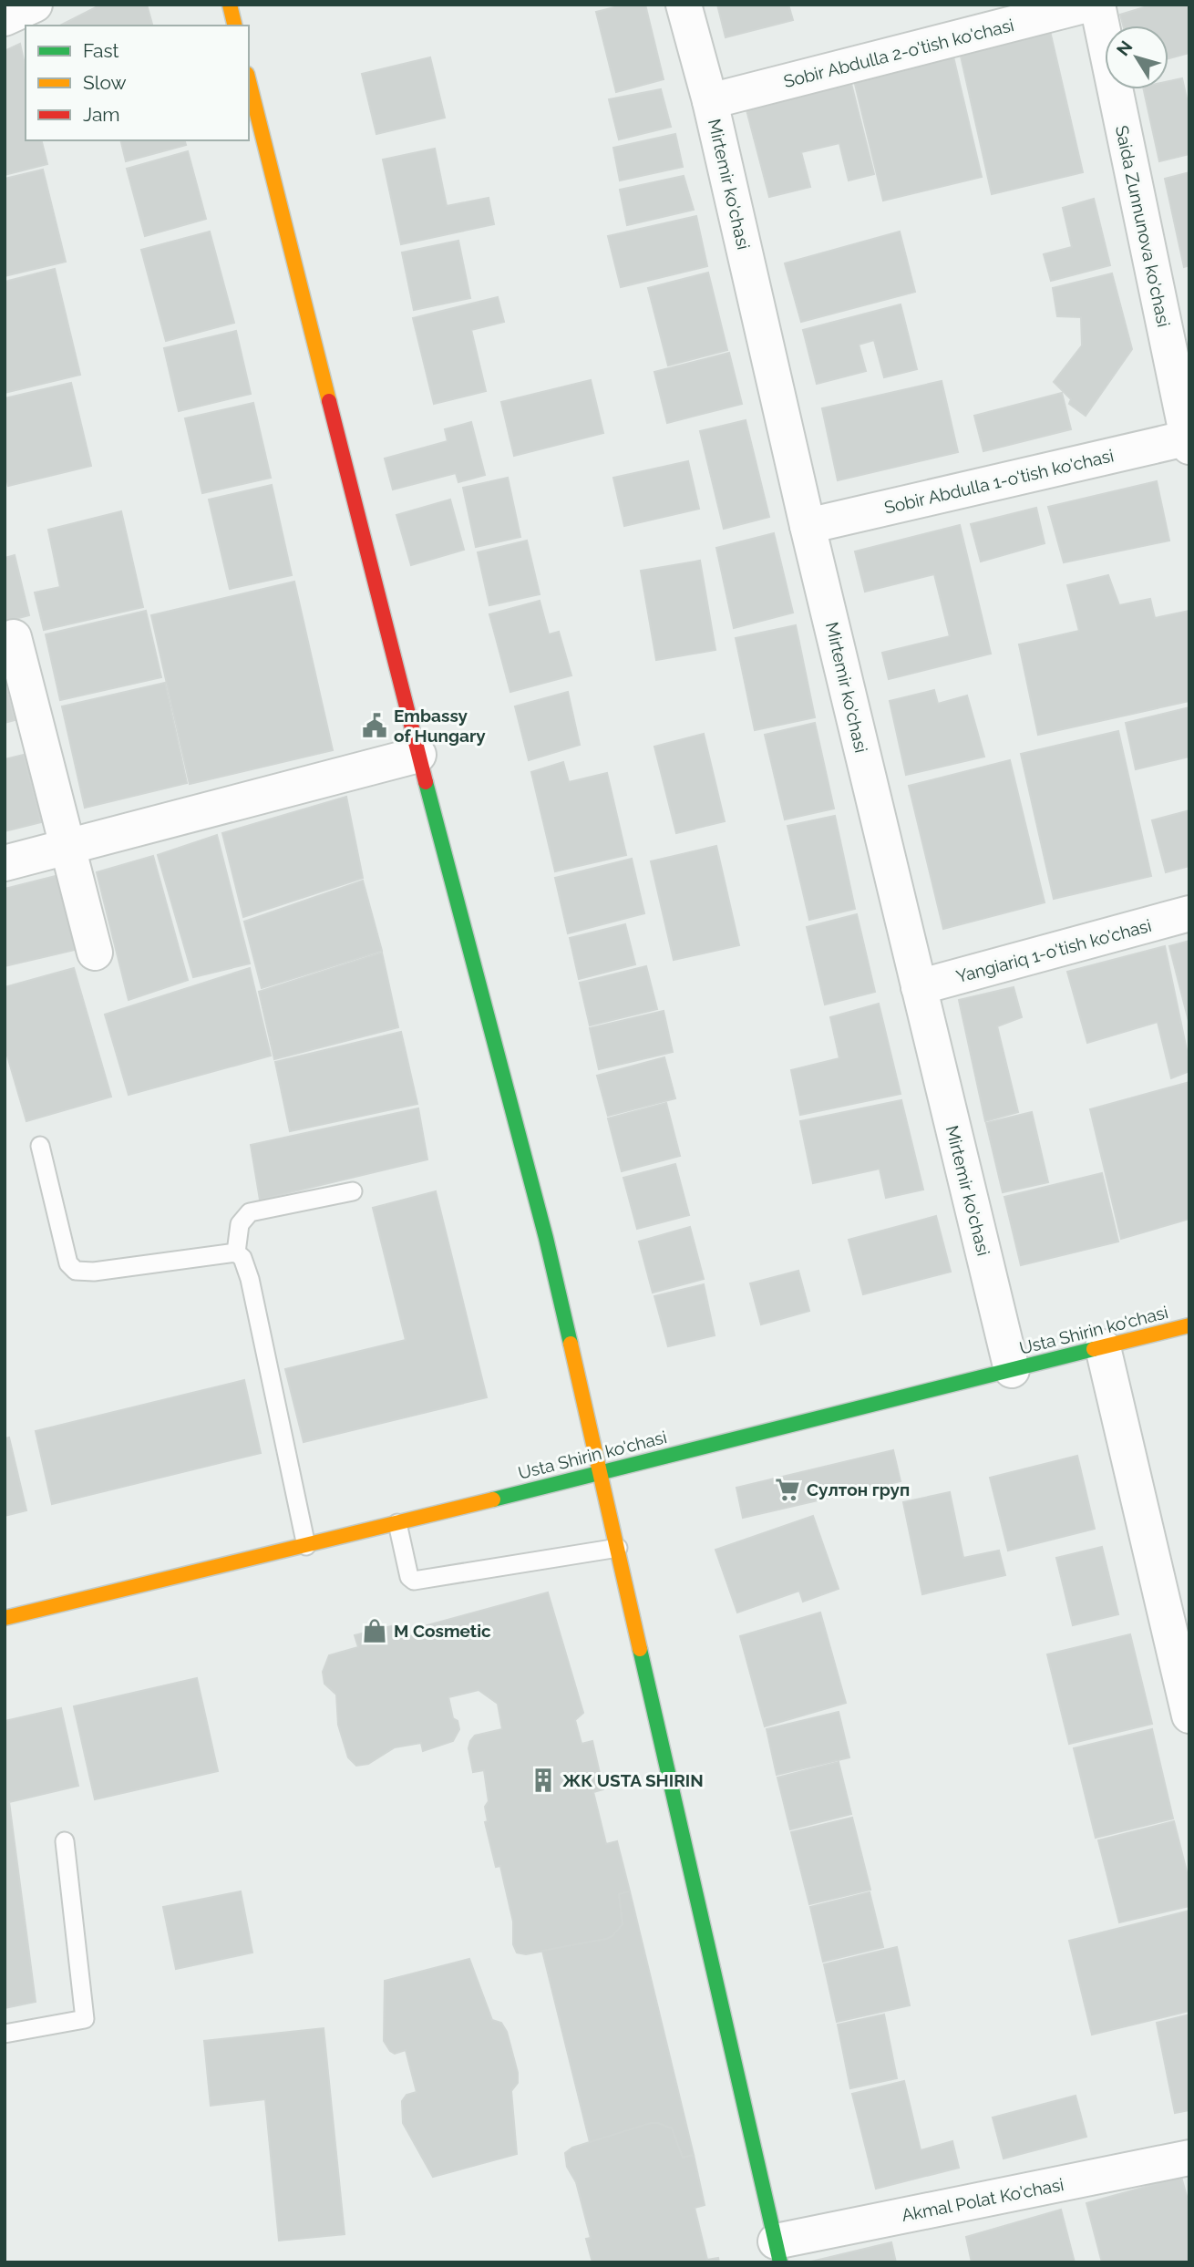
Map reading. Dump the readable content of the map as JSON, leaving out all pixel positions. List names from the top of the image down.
{
  "streets": {
    "street": [
      "Sobir Abdulla 2-o'tish ko'chasi",
      "Mirtemir ko'chasi",
      "Saida Zunnunova ko'chasi",
      "Sobir Abdulla 1-o'tish ko'chasi",
      "Yangiariq 1-o'tish ko'chasi",
      "Usta Shirin ko'chasi",
      "Akmal Polat Ko'chasi"
    ]
  },
  "crossings": [
    ["Sobir Abdulla 2-o'tish ko'chasi", "Mirtemir ko'chasi"],
    ["Mirtemir ko'chasi", "Sobir Abdulla 1-o'tish ko'chasi"],
    ["Mirtemir ko'chasi", "Yangiariq 1-o'tish ko'chasi"],
    ["Mirtemir ko'chasi", "Usta Shirin ko'chasi"],
    ["Saida Zunnunova ko'chasi", "Sobir Abdulla 1-o'tish ko'chasi"]
  ],
  "places": {
    "public building": ["Embassy of Hungary"],
    "supermarket": ["Султон груп"],
    "shop": ["M Cosmetic"],
    "building": ["ЖК USTA SHIRIN"]
  },
  "legend": ["Fast", "Slow", "Jam"],
  "north": "top left"
}
